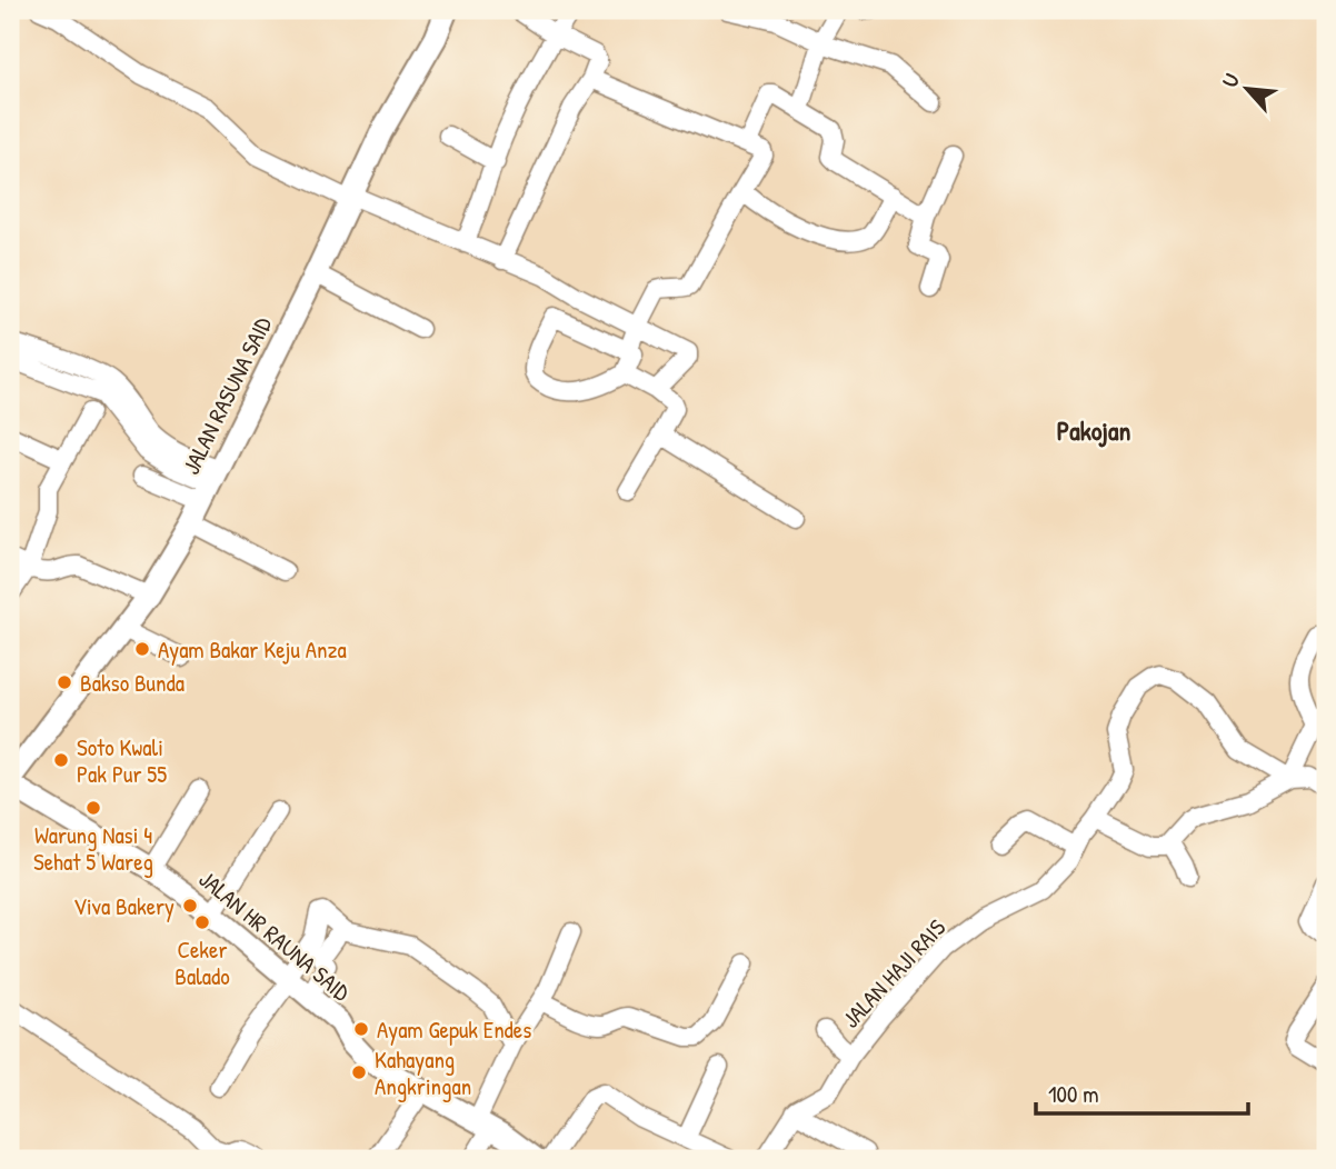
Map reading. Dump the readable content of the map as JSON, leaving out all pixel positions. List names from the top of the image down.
{
  "streets": {
    "main road": ["JALAN RASUNA SAID", "JALAN HR RAUNA SAID"],
    "street": ["JALAN HAJI RAIS"]
  },
  "crossings": [
    ["JALAN RASUNA SAID", "JALAN HR RAUNA SAID"]
  ],
  "districts": ["Pakojan"],
  "places": [
    "Ayam Bakar Keju Anza",
    "Bakso Bunda",
    "Soto Kwali Pak Pur 55",
    "Warung Nasi 4 Sehat 5 Wareg",
    "Viva Bakery",
    "Ceker Balado",
    "Ayam Gepuk Endes",
    "Kahayang Angkringan"
  ],
  "scale_bar": "100 m",
  "north": "top left"
}
